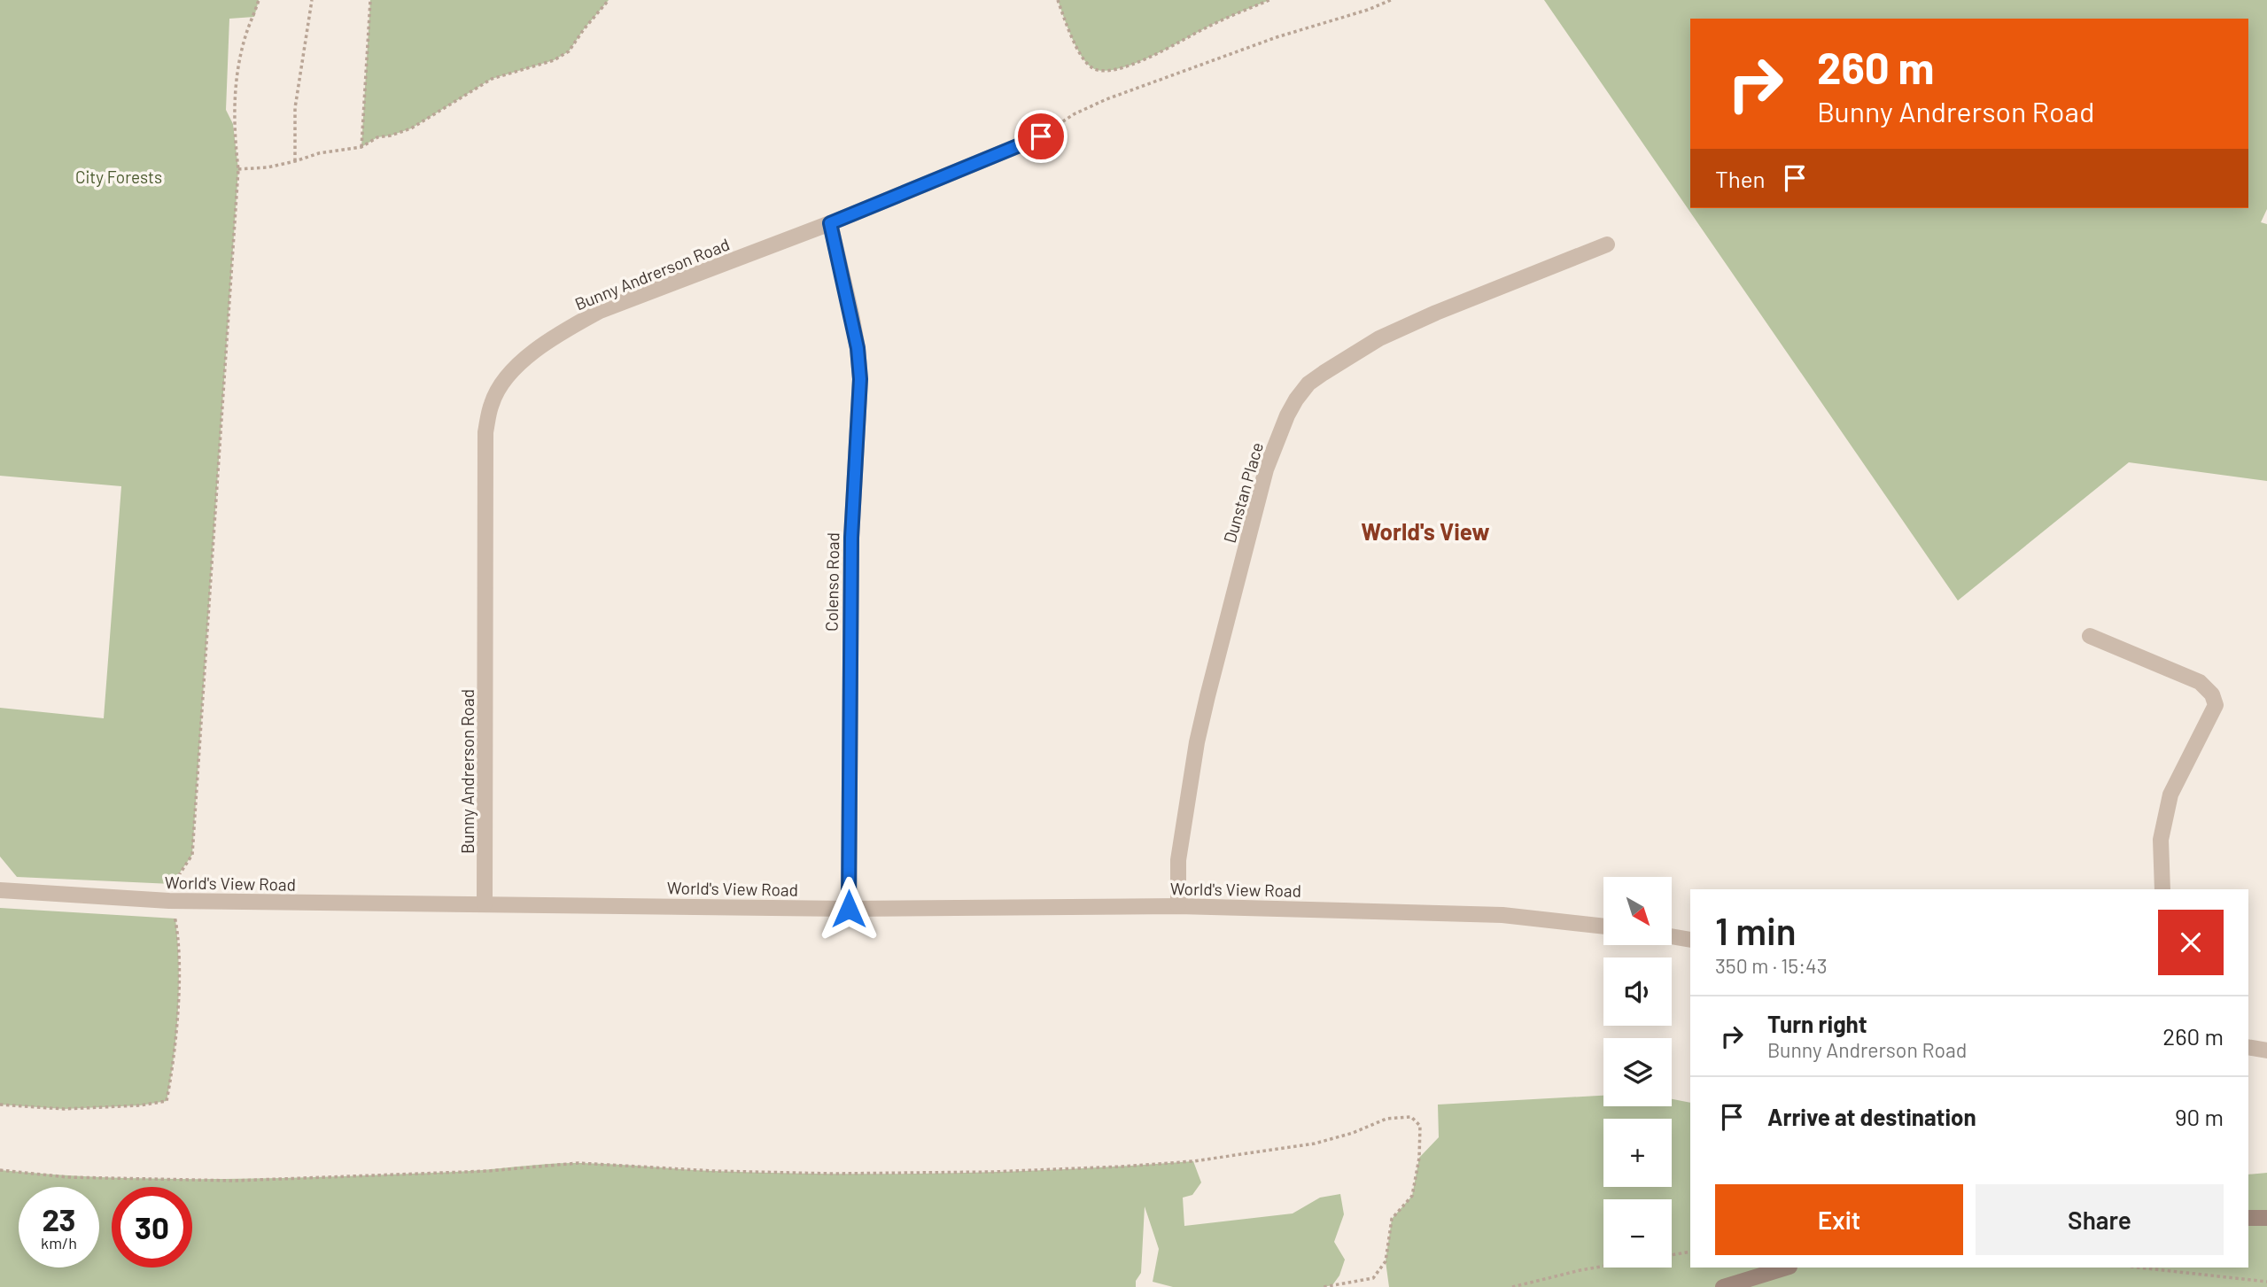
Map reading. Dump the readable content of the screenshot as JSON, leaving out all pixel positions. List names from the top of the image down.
{
  "streets": {
    "street": [
      "Bunny Andrerson Road",
      "Dunstan Place",
      "Colenso Road",
      "World's View Road"
    ]
  },
  "crossings": [
    ["Bunny Andrerson Road", "Colenso Road"],
    ["Bunny Andrerson Road", "World's View Road"],
    ["Dunstan Place", "World's View Road"],
    ["Colenso Road", "World's View Road"]
  ],
  "districts": ["World's View"],
  "parks": ["City Forests"],
  "north": "bottom right",
  "page": {
    "turn": ["260 m", "Bunny Andrerson Road"],
    "then": "Then",
    "map_buttons": ["+", "−"],
    "heading": ["1 min", "350 m · 15:43"],
    "list": [
      {
        "name": "Turn right",
        "note": "Bunny Andrerson Road",
        "value": "260 m"
      },
      {
        "name": "Arrive at destination",
        "value": "90 m"
      }
    ],
    "buttons": ["Exit", "Share"],
    "speed": "23 km/h",
    "limit": "30"
  }
}
